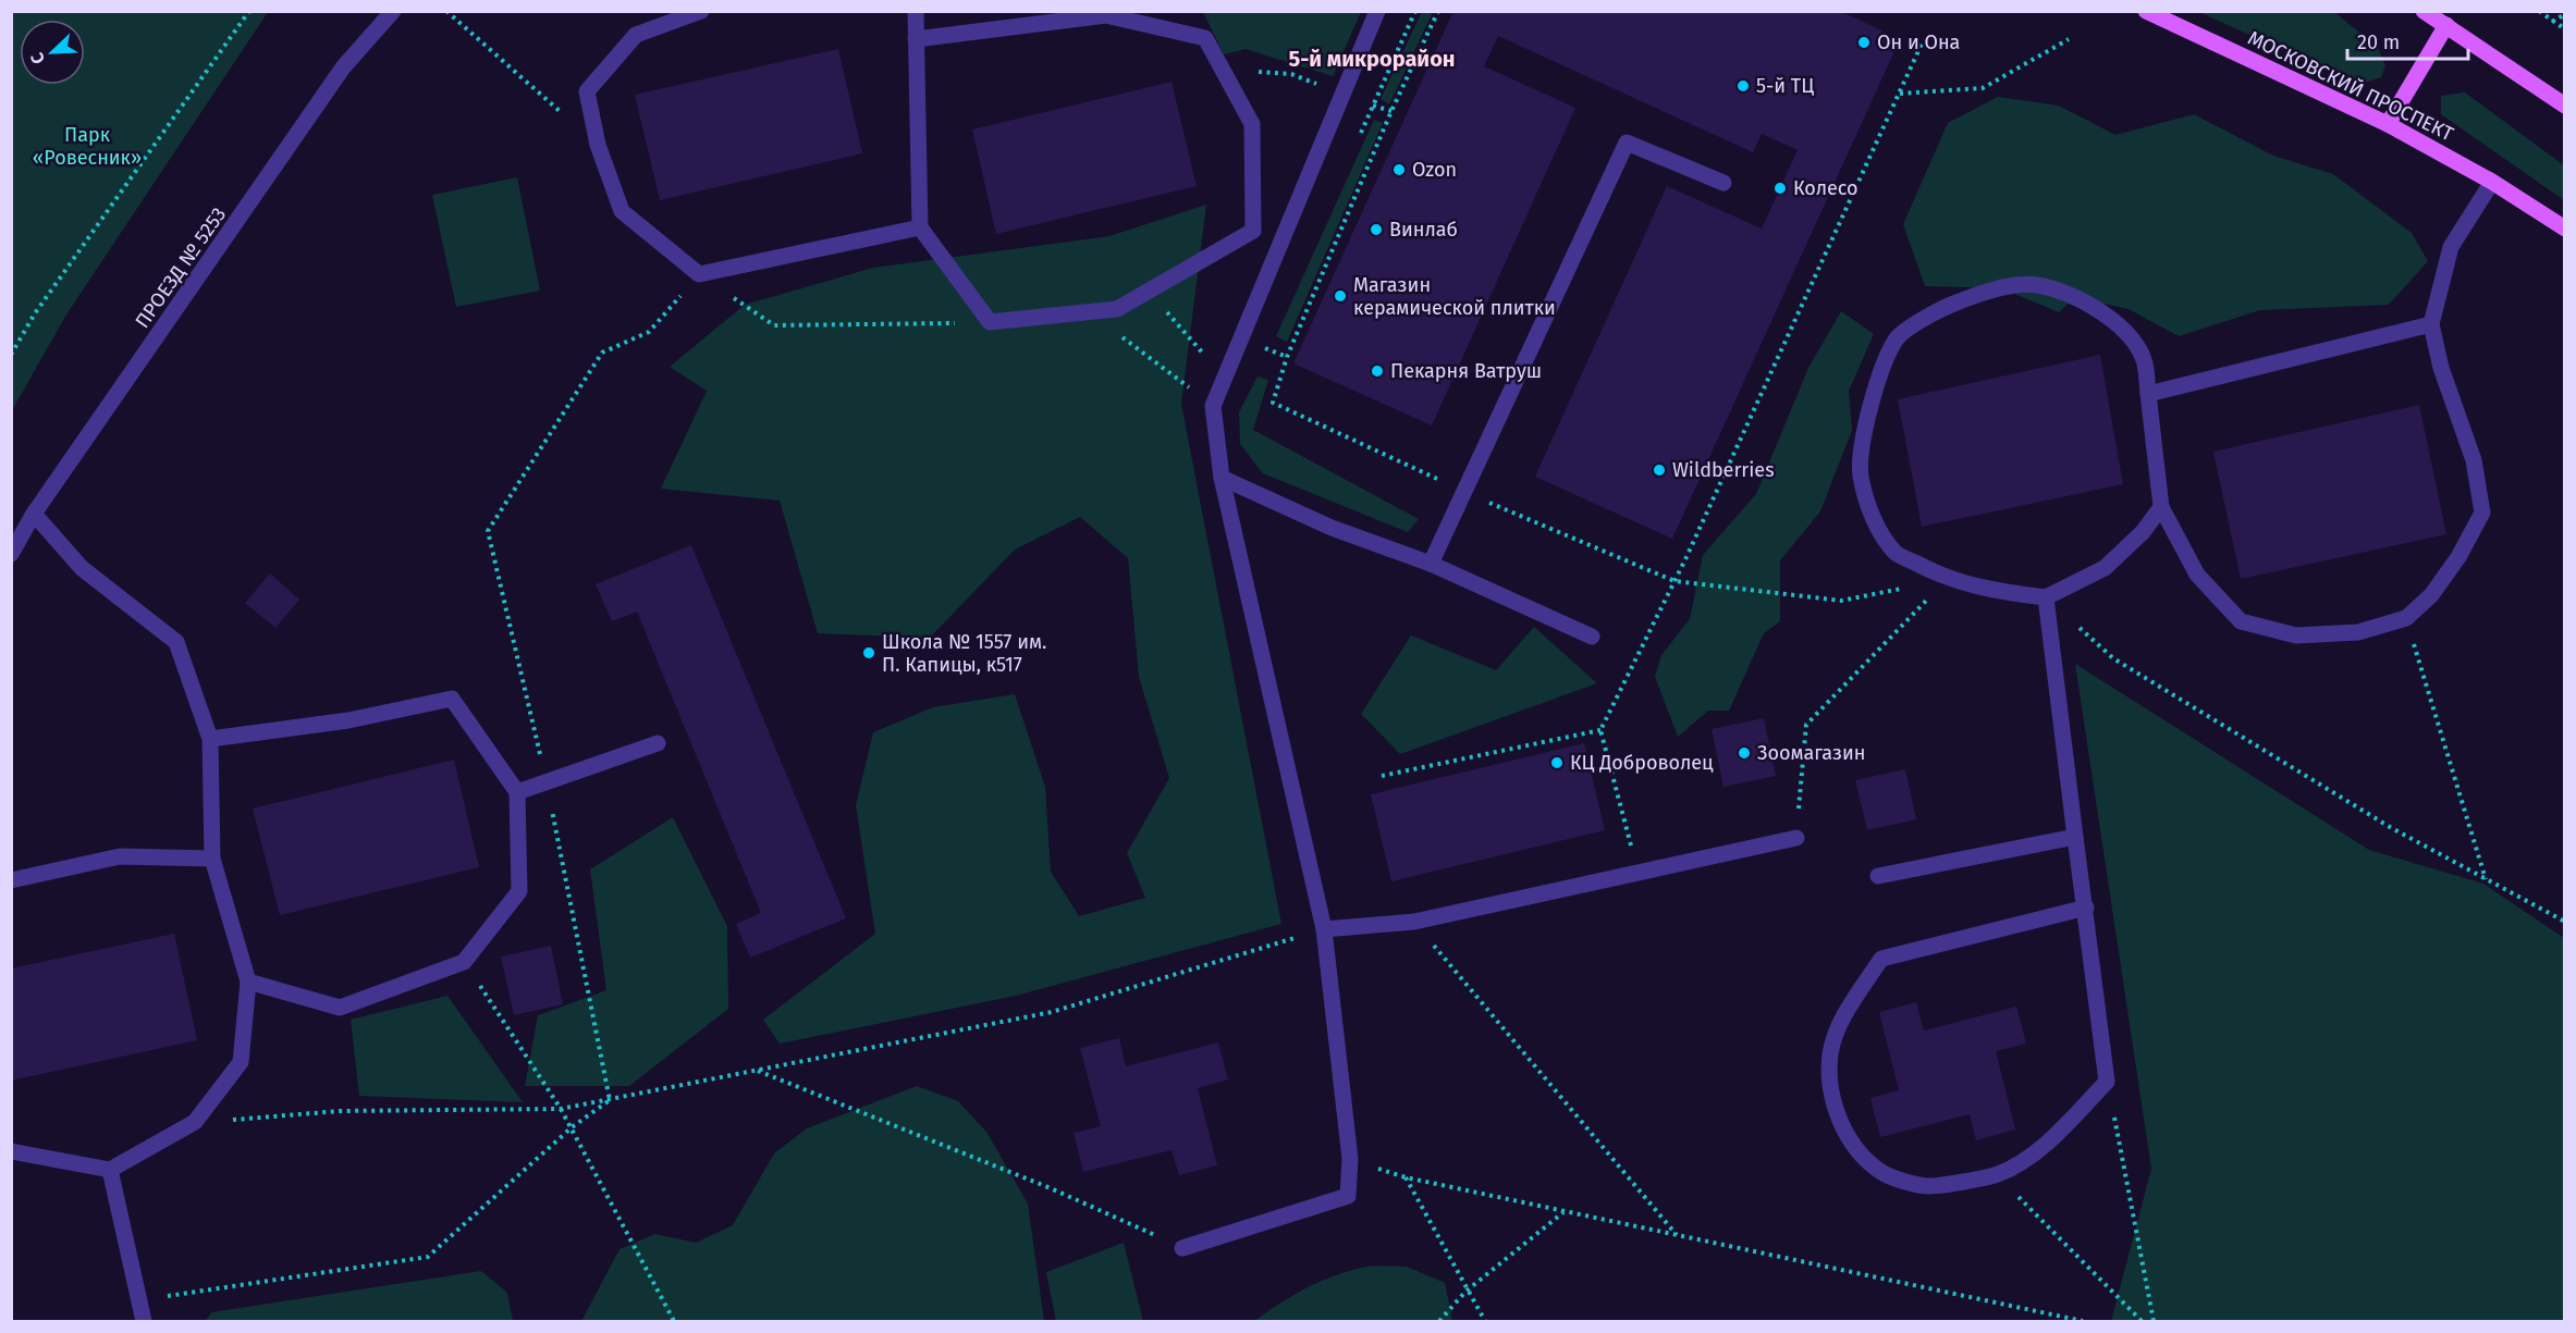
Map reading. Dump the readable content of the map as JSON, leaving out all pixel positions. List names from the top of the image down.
{
  "streets": {
    "main road": ["МОСКОВСКИЙ ПРОСПЕКТ"],
    "street": ["ПРОЕЗД № 5253"]
  },
  "districts": ["5-й микрорайон"],
  "parks": ["Парк «Ровесник»"],
  "places": [
    "Он и Она",
    "5-й ТЦ",
    "Ozon",
    "Колесо",
    "Винлаб",
    "Магазин керамической плитки",
    "Пекарня Ватруш",
    "Wildberries",
    "Школа № 1557 им. П. Капицы, к517",
    "Зоомагазин",
    "КЦ Доброволец"
  ],
  "scale_bar": "20 m",
  "north": "bottom left"
}
